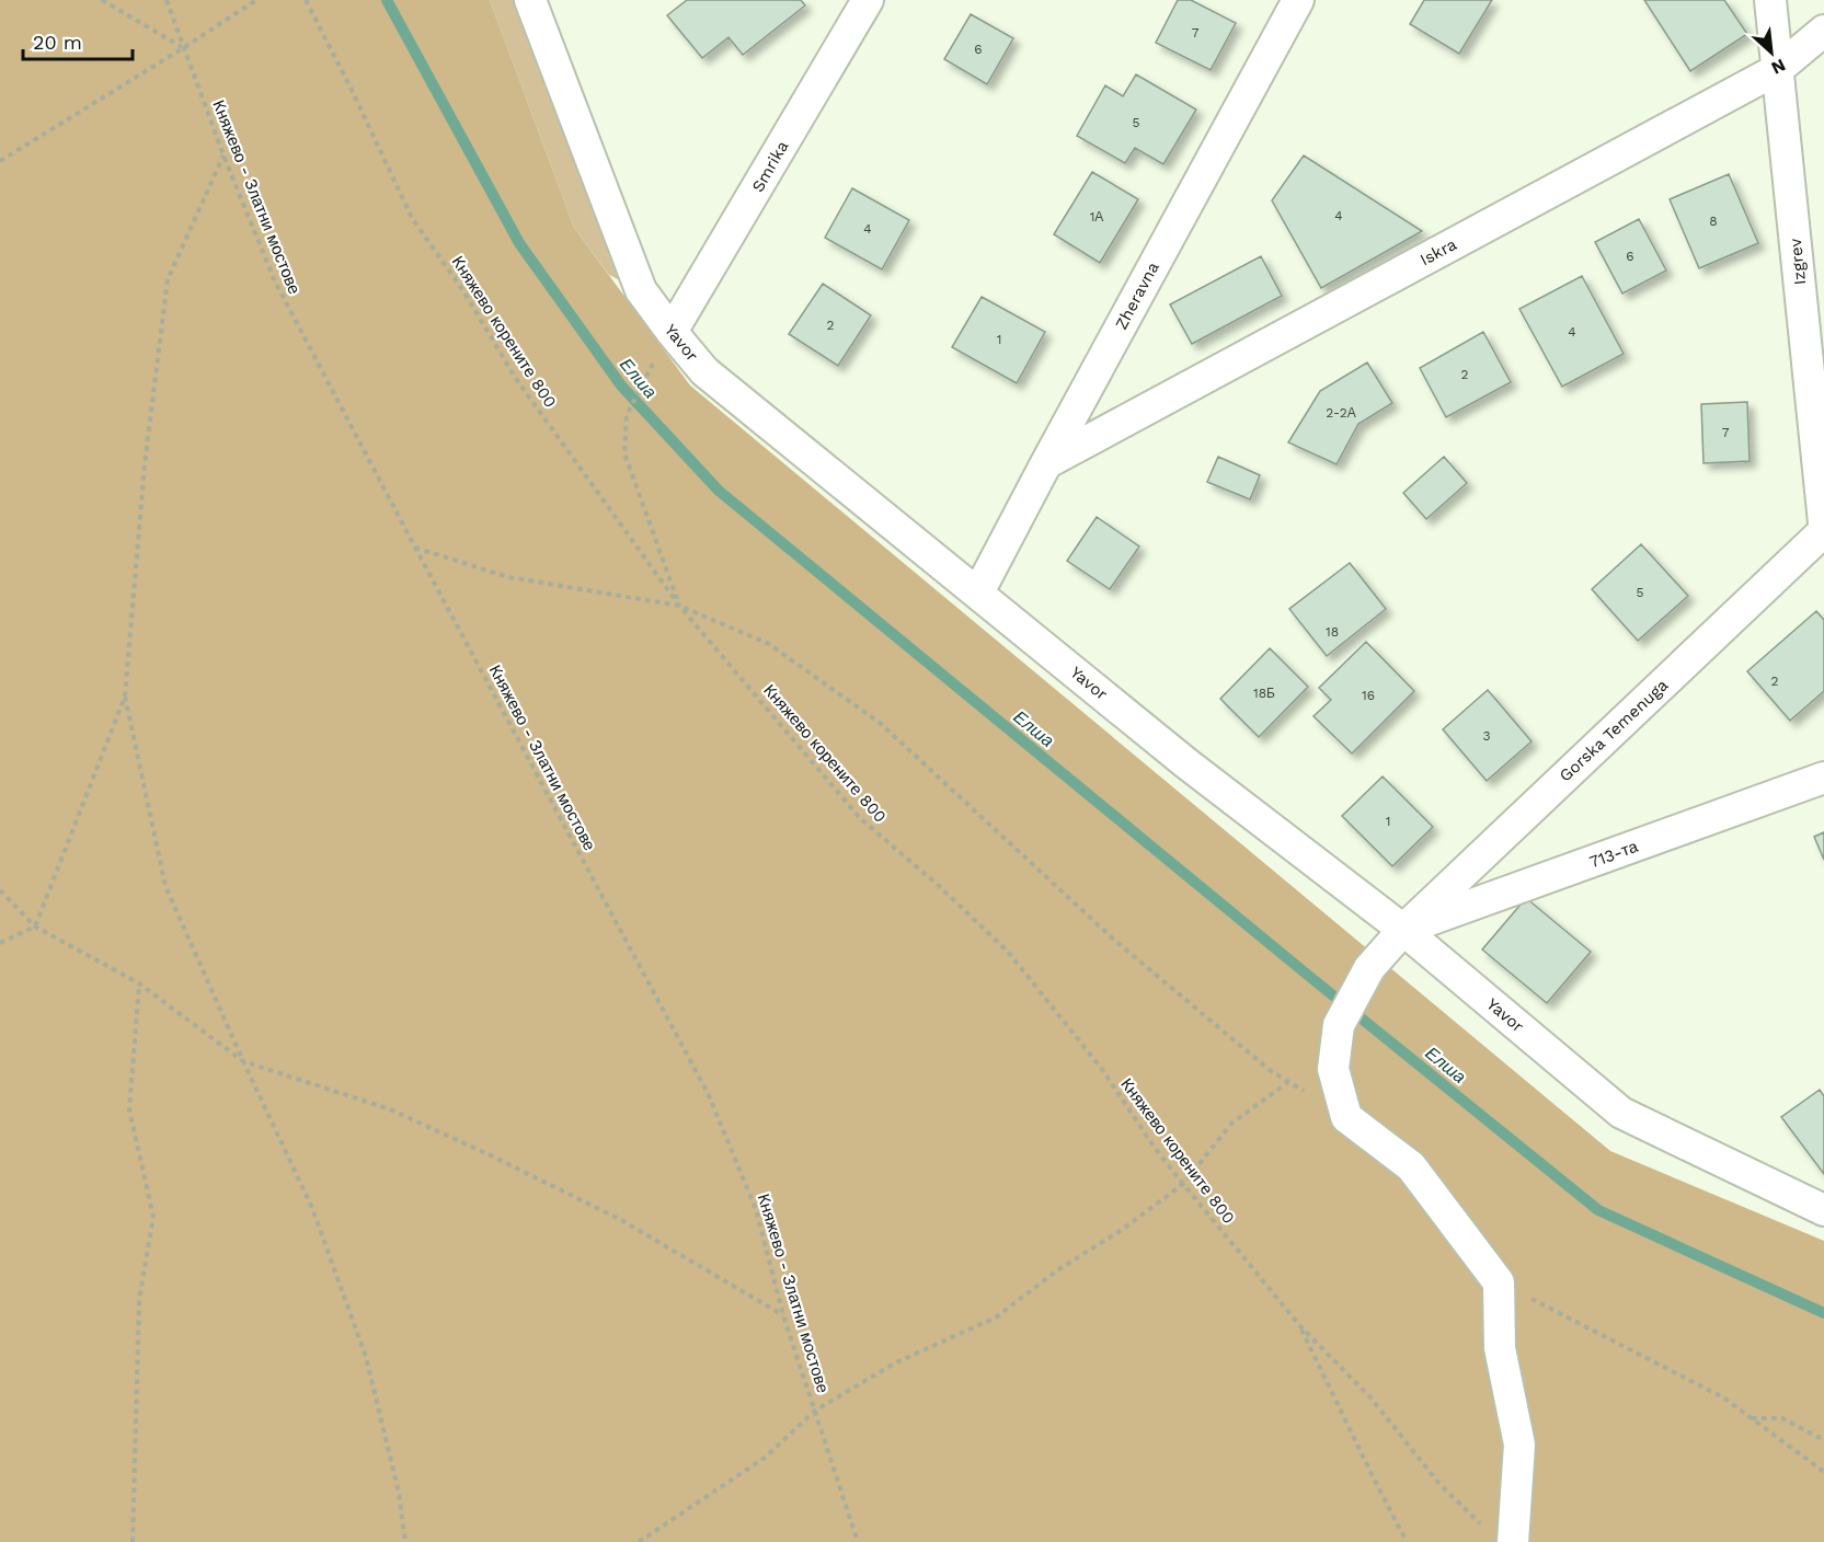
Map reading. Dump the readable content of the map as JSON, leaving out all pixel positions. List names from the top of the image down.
{
  "streets": {
    "street": [
      "Smrika",
      "Iskra",
      "Izgrev",
      "Zheravna",
      "Yavor",
      "Gorska Temenuga",
      "713-та"
    ],
    "path": ["Княжево - Златни мостове", "Княжево корените 800"]
  },
  "crossings": [
    ["Smrika", "Yavor"],
    ["Iskra", "Izgrev"],
    ["Iskra", "Zheravna"],
    ["Zheravna", "Yavor"],
    ["Yavor", "Gorska Temenuga"],
    ["Yavor", "713-та"],
    ["Gorska Temenuga", "713-та"]
  ],
  "water": ["Елша"],
  "house_numbers": [
    "7",
    "6",
    "5",
    "4",
    "1А",
    "8",
    "4",
    "6",
    "2",
    "4",
    "1",
    "2",
    "2-2А",
    "7",
    "5",
    "18",
    "2",
    "18Б",
    "16",
    "3",
    "1"
  ],
  "scale_bar": "20 m",
  "north": "bottom right"
}
